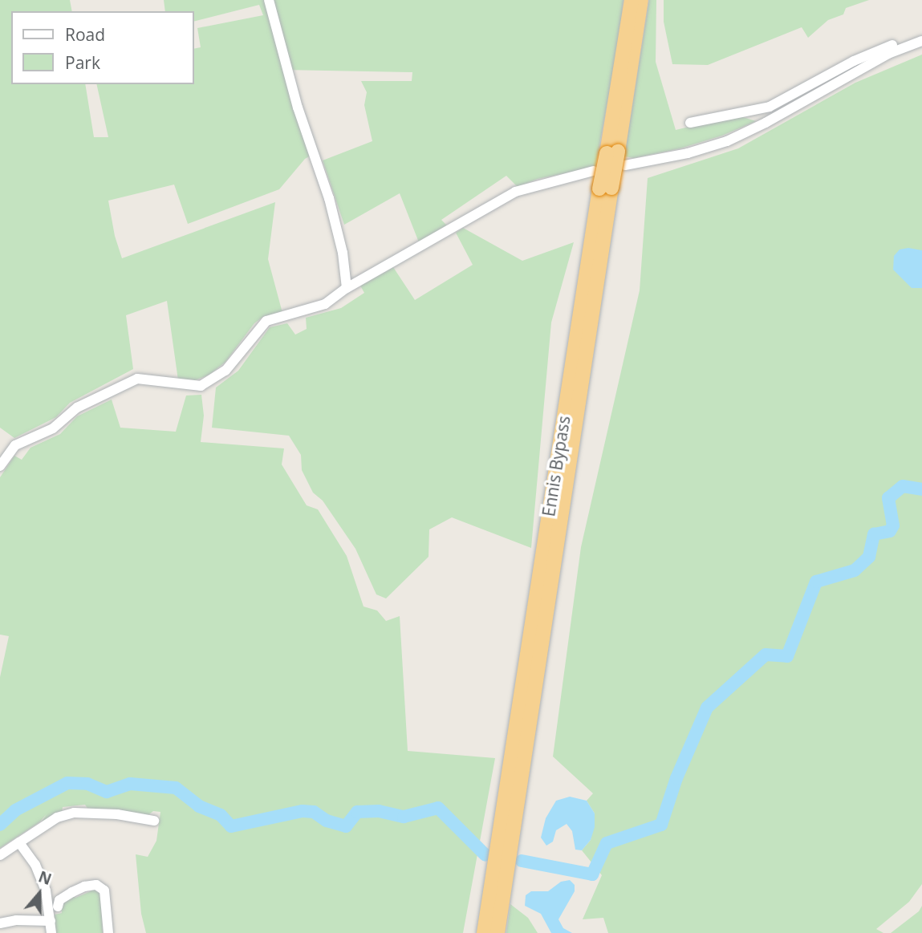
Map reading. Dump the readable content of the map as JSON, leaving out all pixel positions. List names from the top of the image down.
{
  "streets": {
    "highway": ["Ennis Bypass"]
  },
  "legend": ["Road", "Park"],
  "north": "top"
}
